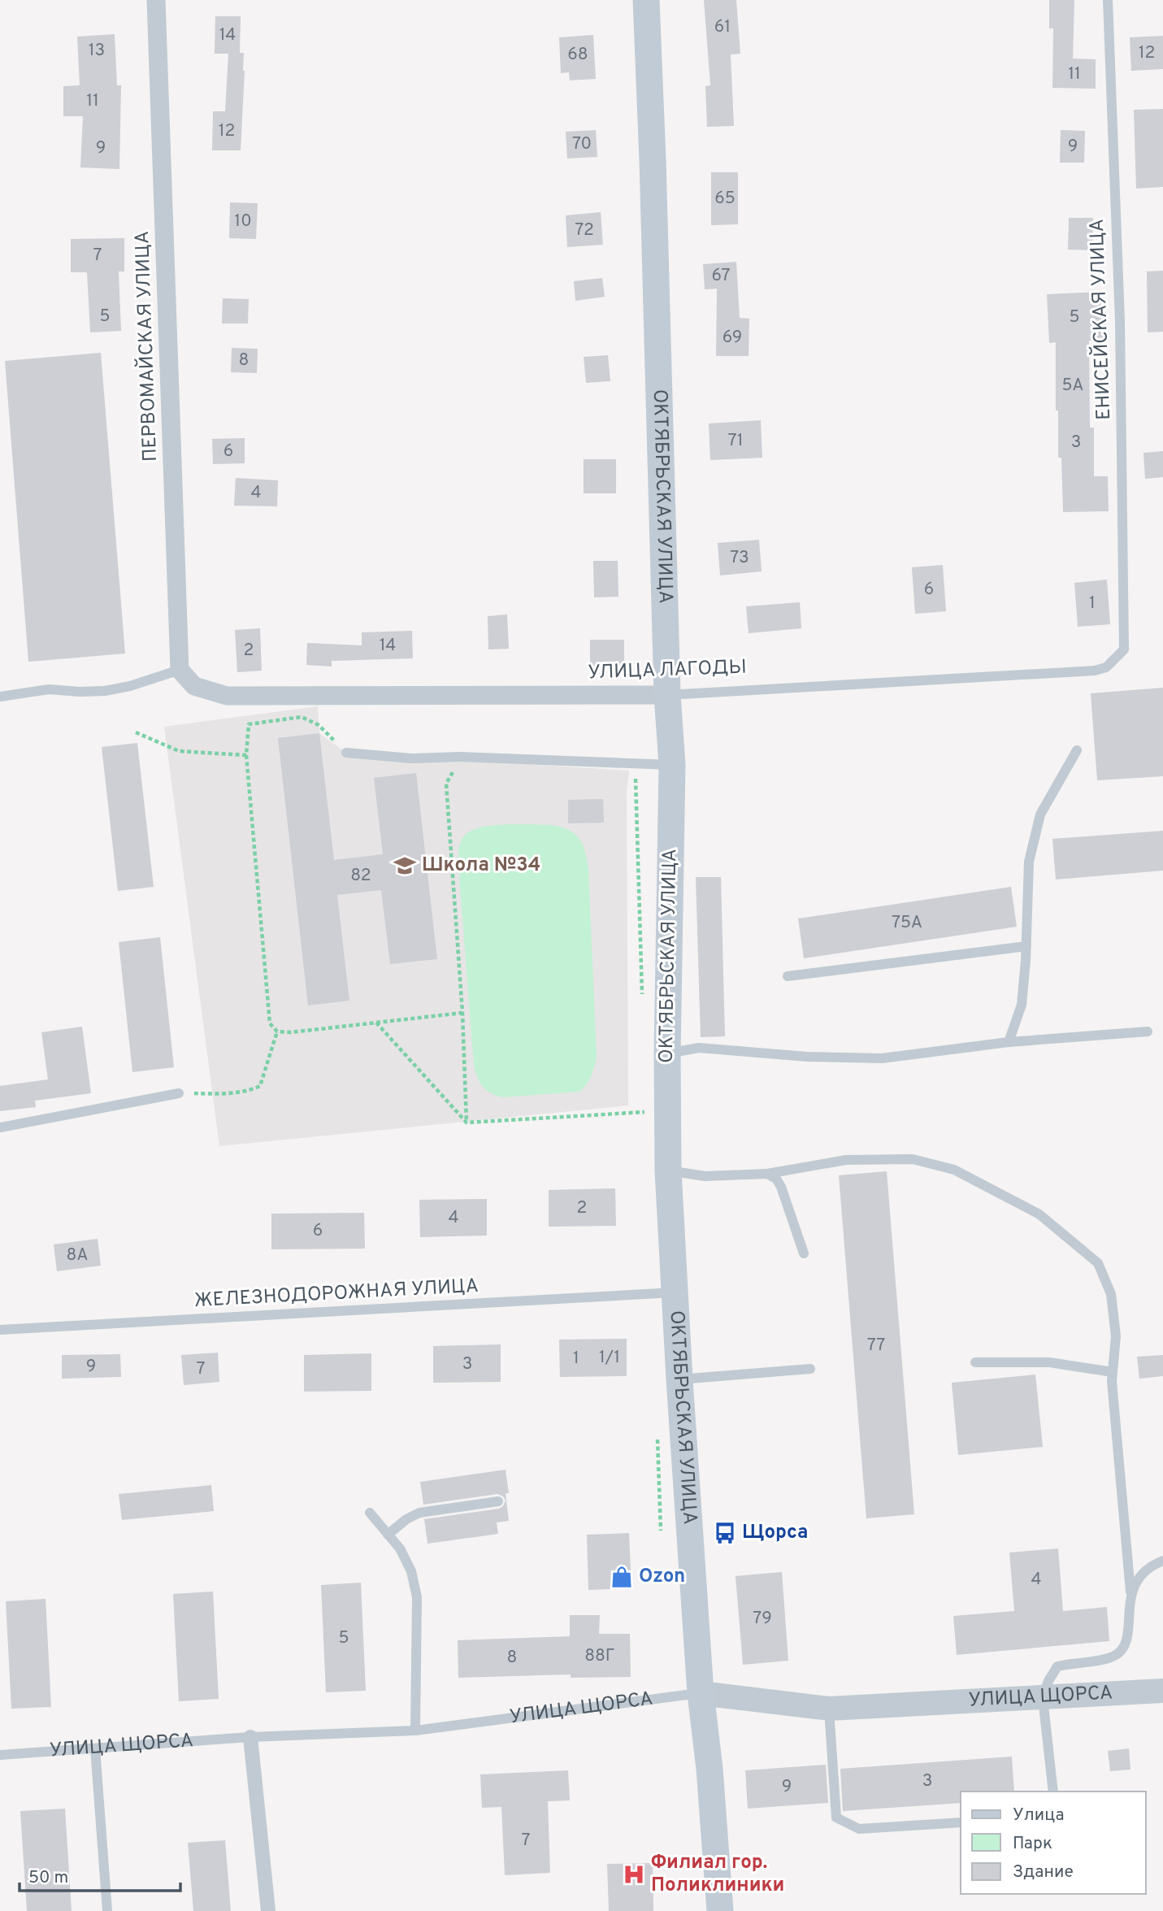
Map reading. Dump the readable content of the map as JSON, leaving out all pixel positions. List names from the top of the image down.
{
  "streets": {
    "main road": ["ОКТЯБРЬСКАЯ УЛИЦА"],
    "street": ["ПЕРВОМАЙСКАЯ УЛИЦА", "УЛИЦА ЛАГОДЫ", "УЛИЦА ЩОРСА"],
    "lane": ["ЕНИСЕЙСКАЯ УЛИЦА", "ЖЕЛЕЗНОДОРОЖНАЯ УЛИЦА"]
  },
  "crossings": [
    ["ЕНИСЕЙСКАЯ УЛИЦА", "УЛИЦА ЛАГОДЫ"],
    ["ПЕРВОМАЙСКАЯ УЛИЦА", "УЛИЦА ЛАГОДЫ"],
    ["ОКТЯБРЬСКАЯ УЛИЦА", "УЛИЦА ЛАГОДЫ"],
    ["ОКТЯБРЬСКАЯ УЛИЦА", "ЖЕЛЕЗНОДОРОЖНАЯ УЛИЦА"],
    ["ОКТЯБРЬСКАЯ УЛИЦА", "УЛИЦА ЩОРСА"]
  ],
  "places": {
    "school or university": ["Школа №34"],
    "bus stop": ["Щорса"],
    "shop": ["Ozon"],
    "hospital": ["Филиал гор. Поликлиники"]
  },
  "house_numbers": [
    "61",
    "14",
    "13",
    "12",
    "68",
    "11",
    "11",
    "12",
    "70",
    "9",
    "9",
    "65",
    "10",
    "72",
    "7",
    "67",
    "5",
    "5",
    "69",
    "8",
    "5А",
    "71",
    "3",
    "6",
    "4",
    "73",
    "6",
    "1",
    "14",
    "2",
    "82",
    "75А",
    "2",
    "4",
    "6",
    "8А",
    "77",
    "1/1",
    "1",
    "3",
    "9",
    "7",
    "4",
    "79",
    "5",
    "88Г",
    "8",
    "3",
    "9",
    "7"
  ],
  "legend": ["Улица", "Парк", "Здание"],
  "scale_bar": "50 m"
}
